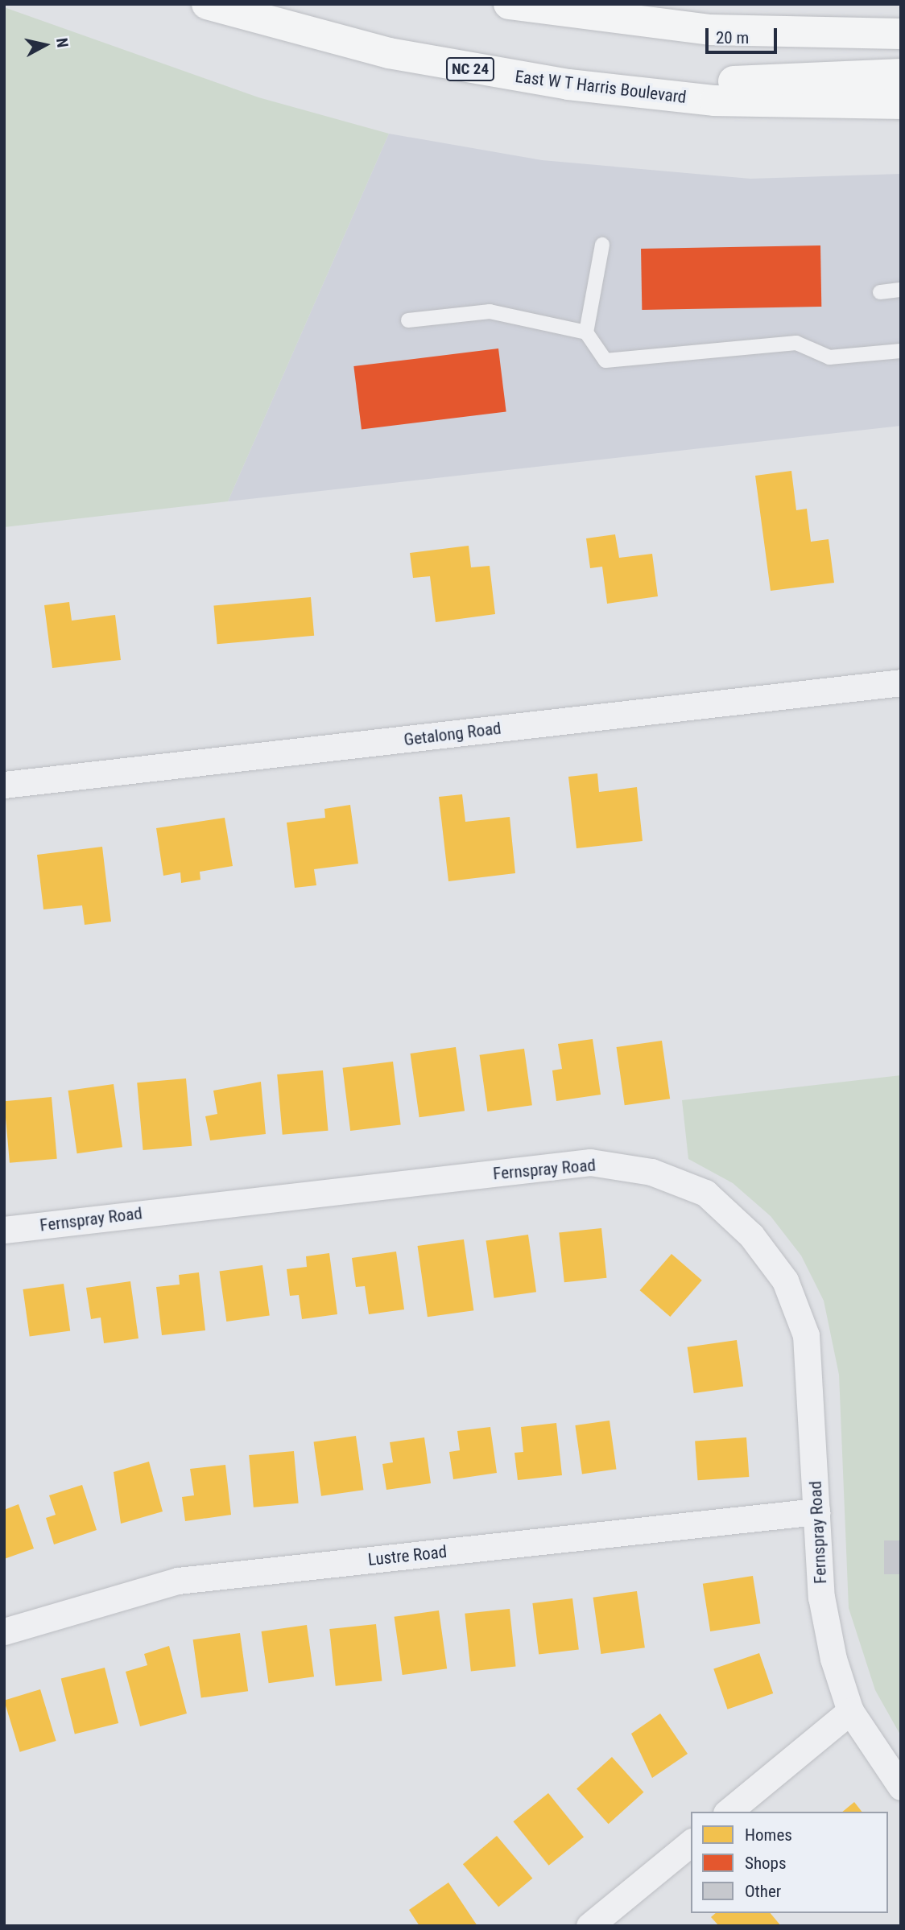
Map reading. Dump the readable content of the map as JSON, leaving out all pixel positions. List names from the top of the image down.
{
  "streets": {
    "main road": ["NC 24", "East W T Harris Boulevard"],
    "street": ["Getalong Road", "Fernspray Road", "Lustre Road"]
  },
  "crossings": [
    ["Fernspray Road", "Lustre Road"]
  ],
  "legend": ["Homes", "Shops", "Other"],
  "scale_bar": "20 m",
  "north": "right"
}
